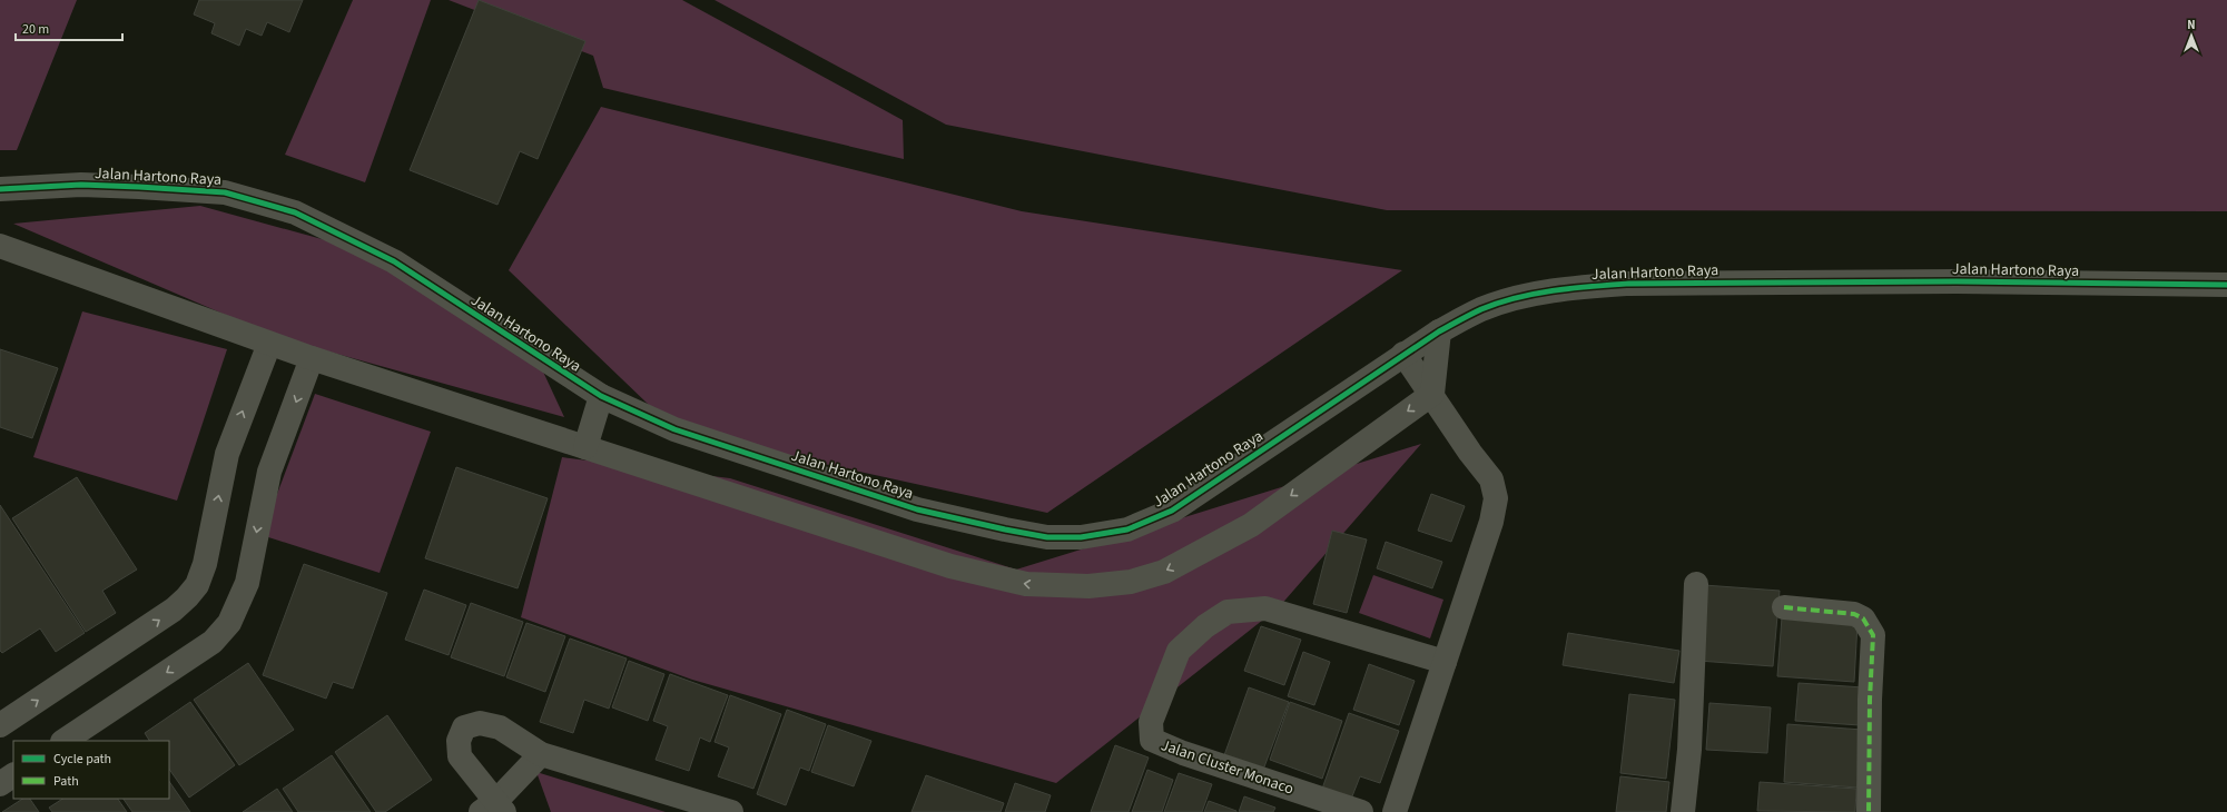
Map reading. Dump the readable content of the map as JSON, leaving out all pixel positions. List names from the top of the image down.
{
  "streets": {
    "street": ["Jalan Hartono Raya", "Jalan Cluster Monaco"]
  },
  "legend": ["Cycle path", "Path"],
  "scale_bar": "20 m",
  "north": "top"
}
